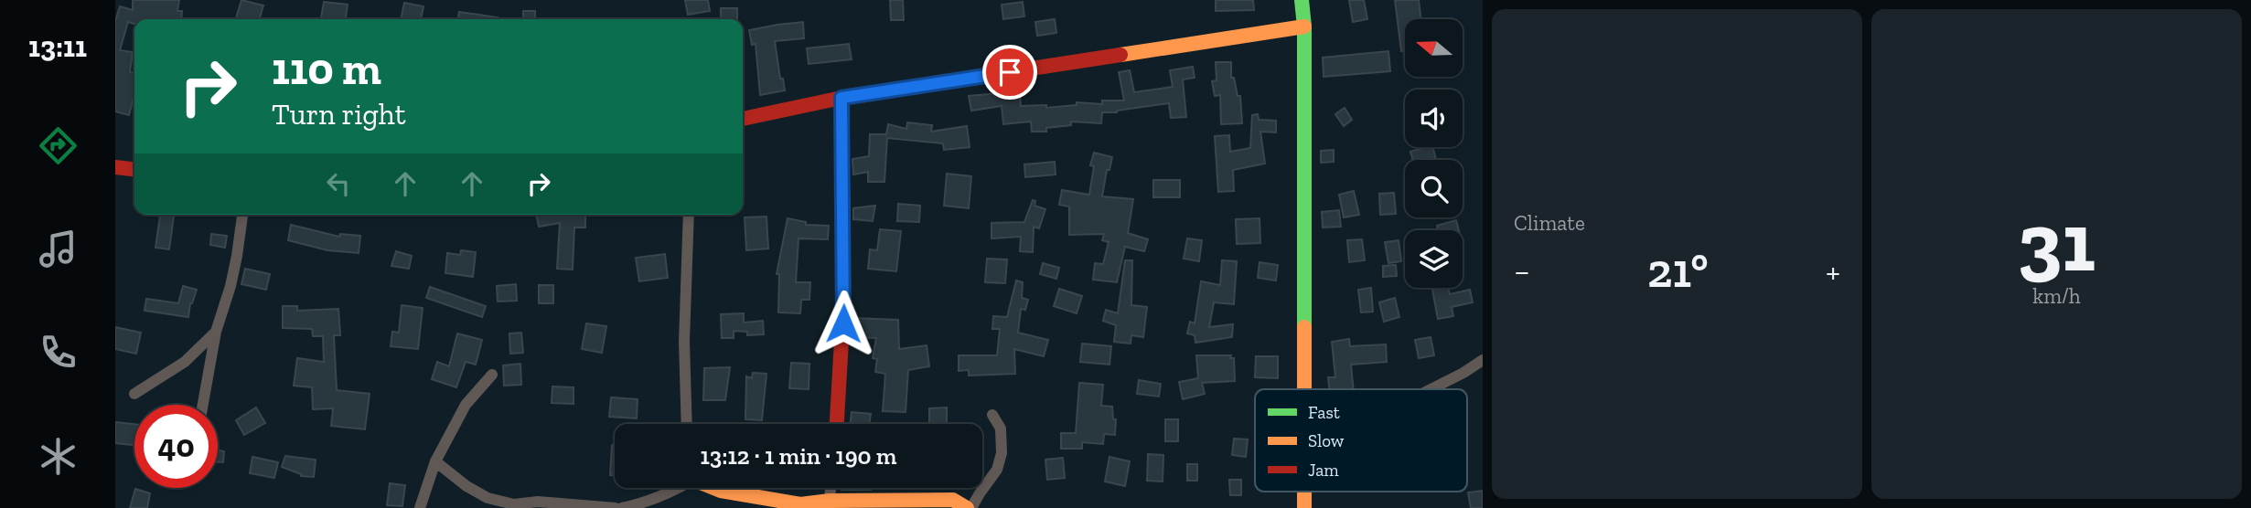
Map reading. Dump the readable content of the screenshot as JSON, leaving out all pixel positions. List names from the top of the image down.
{
  "legend": ["Fast", "Slow", "Jam"],
  "north": "left",
  "page": {
    "tabs": "13:11",
    "tile": [
      "Climate",
      ["31", "km/h"]
    ],
    "turn": ["110 m", "Turn right"],
    "heat": ["−", "21°", "+"],
    "limit": "40",
    "trip": "13:12 · 1 min · 190 m"
  }
}
